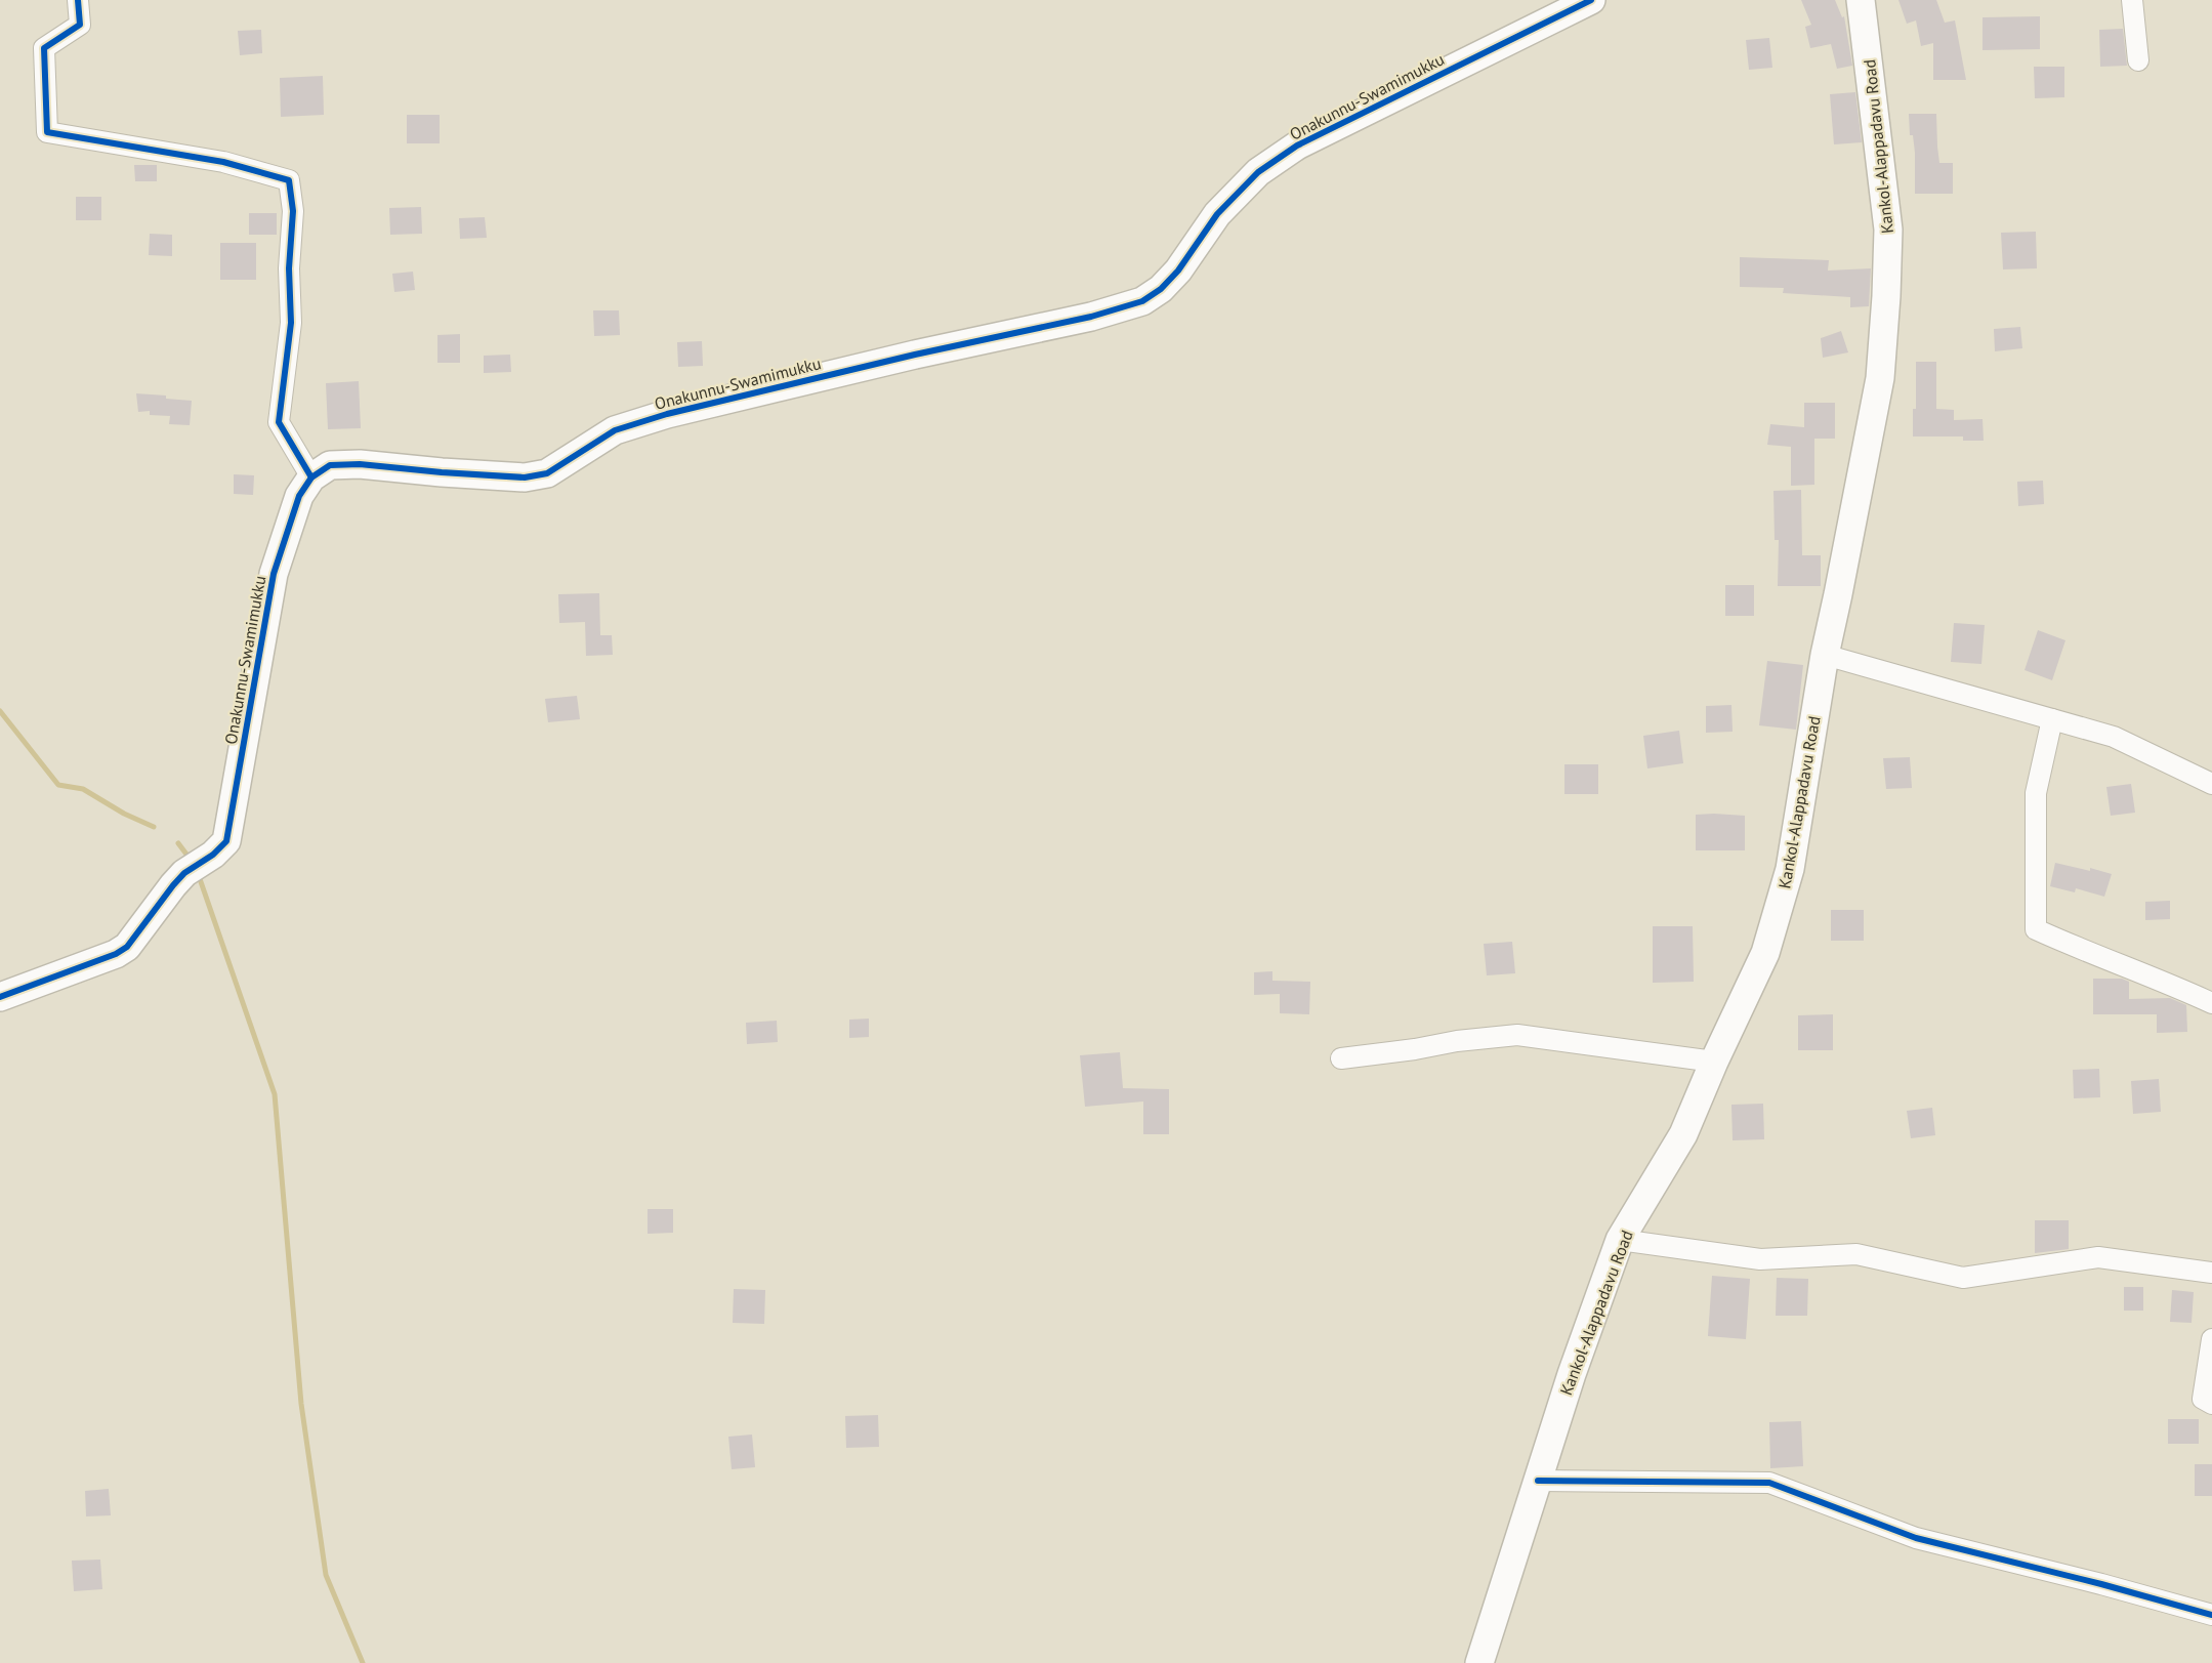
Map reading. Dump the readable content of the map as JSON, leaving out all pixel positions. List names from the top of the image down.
{
  "streets": {
    "street": ["Onakunnu-Swamimukku", "Kankol-Alappadavu Road"]
  }
}
